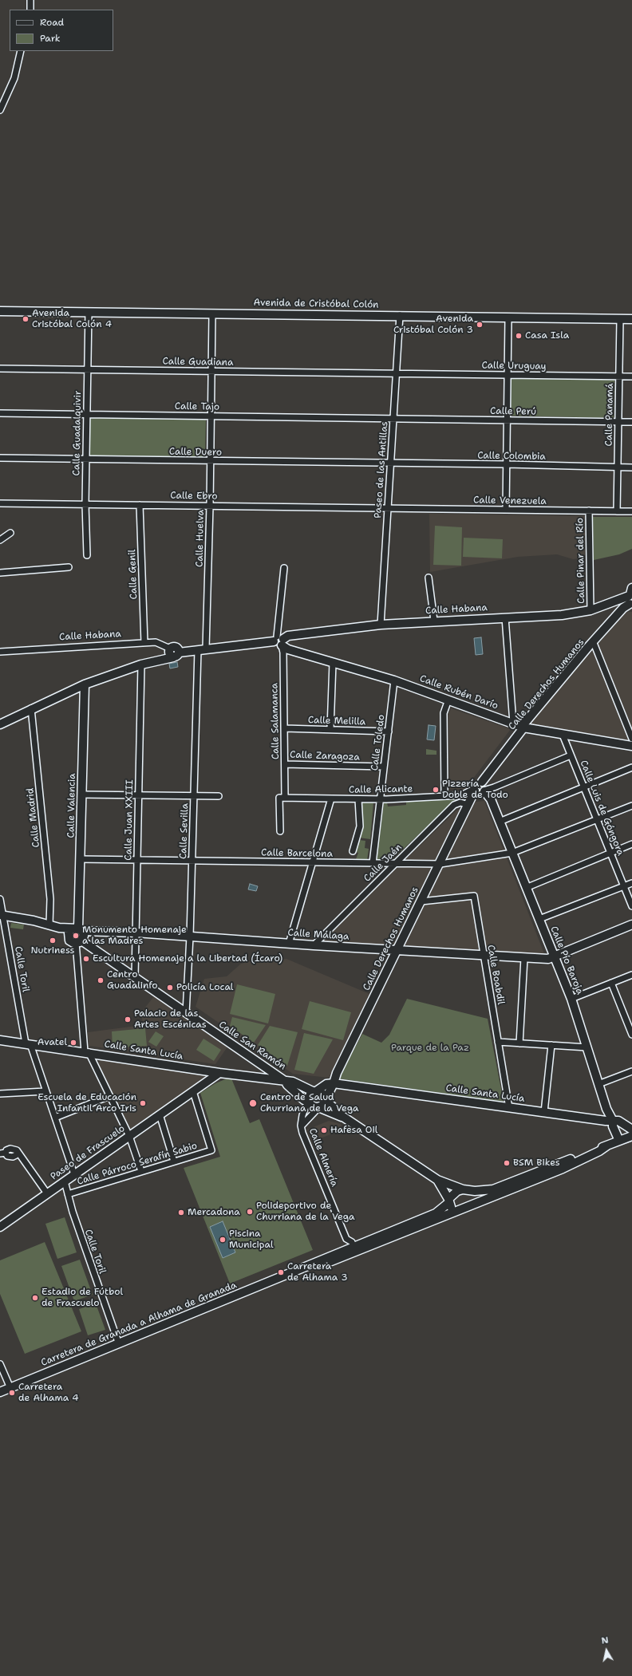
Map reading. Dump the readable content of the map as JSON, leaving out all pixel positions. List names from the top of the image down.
{
  "streets": {
    "street": [
      "Avenida de Cristóbal Colón",
      "Calle Guadiana",
      "Calle Uruguay",
      "Calle Tajo",
      "Calle Perú",
      "Calle Panamá",
      "Calle Guadalquivir",
      "Calle Duero",
      "Calle Colombia",
      "Paseo de las Antillas",
      "Calle Ebro",
      "Calle Venezuela",
      "Calle Huelva",
      "Calle Pinar del Río",
      "Calle Genil",
      "Calle Habana",
      "Calle Derechos Humanos",
      "Calle Rubén Darío",
      "Calle Salamanca",
      "Calle Melilla",
      "Calle Toledo",
      "Calle Zaragoza",
      "Calle Alicante",
      "Calle Valencia",
      "Calle Luis de Góngora",
      "Calle Madrid",
      "Calle Juan XXIII",
      "Calle Sevilla",
      "Calle Barcelona",
      "Calle Jaén",
      "Calle Málaga",
      "Calle Pío Baroja",
      "Calle Toril",
      "Calle Boabdil",
      "Calle San Ramón",
      "Calle Santa Lucía",
      "Paseo de Frascuelo",
      "Calle Almería",
      "Calle Párroco Serafín Sabio",
      "Carretera de Granada a Alhama de Granada"
    ]
  },
  "crossings": [
    ["Avenida de Cristóbal Colón", "Calle Panamá"],
    ["Avenida de Cristóbal Colón", "Calle Guadalquivir"],
    ["Avenida de Cristóbal Colón", "Paseo de las Antillas"],
    ["Avenida de Cristóbal Colón", "Calle Huelva"],
    ["Calle Guadiana", "Calle Uruguay"],
    ["Calle Guadiana", "Calle Guadalquivir"],
    ["Calle Guadiana", "Paseo de las Antillas"],
    ["Calle Guadiana", "Calle Huelva"],
    ["Calle Uruguay", "Calle Panamá"],
    ["Calle Uruguay", "Paseo de las Antillas"],
    ["Calle Tajo", "Calle Perú"],
    ["Calle Tajo", "Calle Guadalquivir"],
    ["Calle Tajo", "Paseo de las Antillas"],
    ["Calle Tajo", "Calle Huelva"],
    ["Calle Perú", "Calle Panamá"],
    ["Calle Perú", "Paseo de las Antillas"],
    ["Calle Panamá", "Calle Colombia"],
    ["Calle Panamá", "Calle Venezuela"],
    ["Calle Guadalquivir", "Calle Duero"],
    ["Calle Guadalquivir", "Calle Ebro"],
    ["Calle Duero", "Calle Colombia"],
    ["Calle Duero", "Paseo de las Antillas"],
    ["Calle Duero", "Calle Huelva"],
    ["Calle Colombia", "Paseo de las Antillas"],
    ["Paseo de las Antillas", "Calle Ebro"],
    ["Paseo de las Antillas", "Calle Venezuela"],
    ["Paseo de las Antillas", "Calle Habana"],
    ["Calle Ebro", "Calle Venezuela"],
    ["Calle Ebro", "Calle Huelva"],
    ["Calle Ebro", "Calle Genil"],
    ["Calle Venezuela", "Calle Pinar del Río"],
    ["Calle Huelva", "Calle Habana"],
    ["Calle Huelva", "Calle Sevilla"],
    ["Calle Pinar del Río", "Calle Habana"],
    ["Calle Genil", "Calle Habana"],
    ["Calle Habana", "Calle Derechos Humanos"],
    ["Calle Habana", "Calle Rubén Darío"],
    ["Calle Habana", "Calle Salamanca"],
    ["Calle Habana", "Calle Valencia"],
    ["Calle Habana", "Calle Madrid"],
    ["Calle Habana", "Calle Juan XXIII"],
    ["Calle Habana", "Calle Sevilla"],
    ["Calle Derechos Humanos", "Calle Rubén Darío"],
    ["Calle Derechos Humanos", "Calle Alicante"],
    ["Calle Derechos Humanos", "Calle Barcelona"],
    ["Calle Derechos Humanos", "Calle Jaén"],
    ["Calle Derechos Humanos", "Calle Málaga"],
    ["Calle Derechos Humanos", "Calle Pío Baroja"],
    ["Calle Derechos Humanos", "Calle Boabdil"],
    ["Calle Derechos Humanos", "Calle San Ramón"],
    ["Calle Derechos Humanos", "Calle Santa Lucía"],
    ["Calle Derechos Humanos", "Calle Almería"],
    ["Calle Rubén Darío", "Calle Salamanca"],
    ["Calle Rubén Darío", "Calle Toledo"],
    ["Calle Rubén Darío", "Calle Luis de Góngora"],
    ["Calle Salamanca", "Calle Melilla"],
    ["Calle Salamanca", "Calle Zaragoza"],
    ["Calle Salamanca", "Calle Alicante"],
    ["Calle Melilla", "Calle Toledo"],
    ["Calle Toledo", "Calle Zaragoza"],
    ["Calle Toledo", "Calle Alicante"],
    ["Calle Toledo", "Calle Barcelona"],
    ["Calle Alicante", "Calle Luis de Góngora"],
    ["Calle Alicante", "Calle Pío Baroja"],
    ["Calle Valencia", "Calle Barcelona"],
    ["Calle Valencia", "Calle Málaga"],
    ["Calle Valencia", "Calle San Ramón"],
    ["Calle Luis de Góngora", "Calle Barcelona"],
    ["Calle Juan XXIII", "Calle Barcelona"],
    ["Calle Juan XXIII", "Calle Málaga"],
    ["Calle Juan XXIII", "Calle San Ramón"],
    ["Calle Sevilla", "Calle Barcelona"],
    ["Calle Sevilla", "Calle Málaga"],
    ["Calle Sevilla", "Calle San Ramón"],
    ["Calle Barcelona", "Calle Jaén"],
    ["Calle Barcelona", "Calle Pío Baroja"],
    ["Calle Jaén", "Calle Málaga"],
    ["Calle Málaga", "Calle Pío Baroja"],
    ["Calle Málaga", "Calle Boabdil"],
    ["Calle Málaga", "Calle San Ramón"],
    ["Calle Pío Baroja", "Calle Santa Lucía"],
    ["Calle Toril", "Calle Santa Lucía"],
    ["Calle Toril", "Paseo de Frascuelo"],
    ["Calle Toril", "Calle Párroco Serafín Sabio"],
    ["Calle Toril", "Carretera de Granada a Alhama de Granada"],
    ["Calle Boabdil", "Calle Santa Lucía"],
    ["Calle San Ramón", "Calle Santa Lucía"],
    ["Calle San Ramón", "Calle Almería"],
    ["Calle San Ramón", "Carretera de Granada a Alhama de Granada"],
    ["Calle Santa Lucía", "Paseo de Frascuelo"],
    ["Paseo de Frascuelo", "Calle Párroco Serafín Sabio"],
    ["Calle Almería", "Carretera de Granada a Alhama de Granada"]
  ],
  "parks": ["Parque de la Paz"],
  "places": [
    "Avenida Cristóbal Colón 4",
    "Avenida Cristóbal Colón 3",
    "Casa Isla",
    "Pizzería Doble de Todo",
    "Monumento Homenaje a las Madres",
    "Nutriness",
    "Escultura Homenaje a la Libertad (Ícaro)",
    "Centro Guadalinfo",
    "Policía Local",
    "Palacio de las Artes Escénicas",
    "Avatel",
    "Escuela de Educación Infantil Arco Iris",
    "Centro de Salud Churriana de la Vega",
    "Hafesa Oil",
    "BSM Bikes",
    "Polideportivo de Churriana de la Vega",
    "Mercadona",
    "Piscina Municipal",
    "Carretera de Alhama 3",
    "Estadio de Fútbol de Frascuelo",
    "Carretera de Alhama 4"
  ],
  "legend": ["Road", "Park"],
  "north": "top"
}
